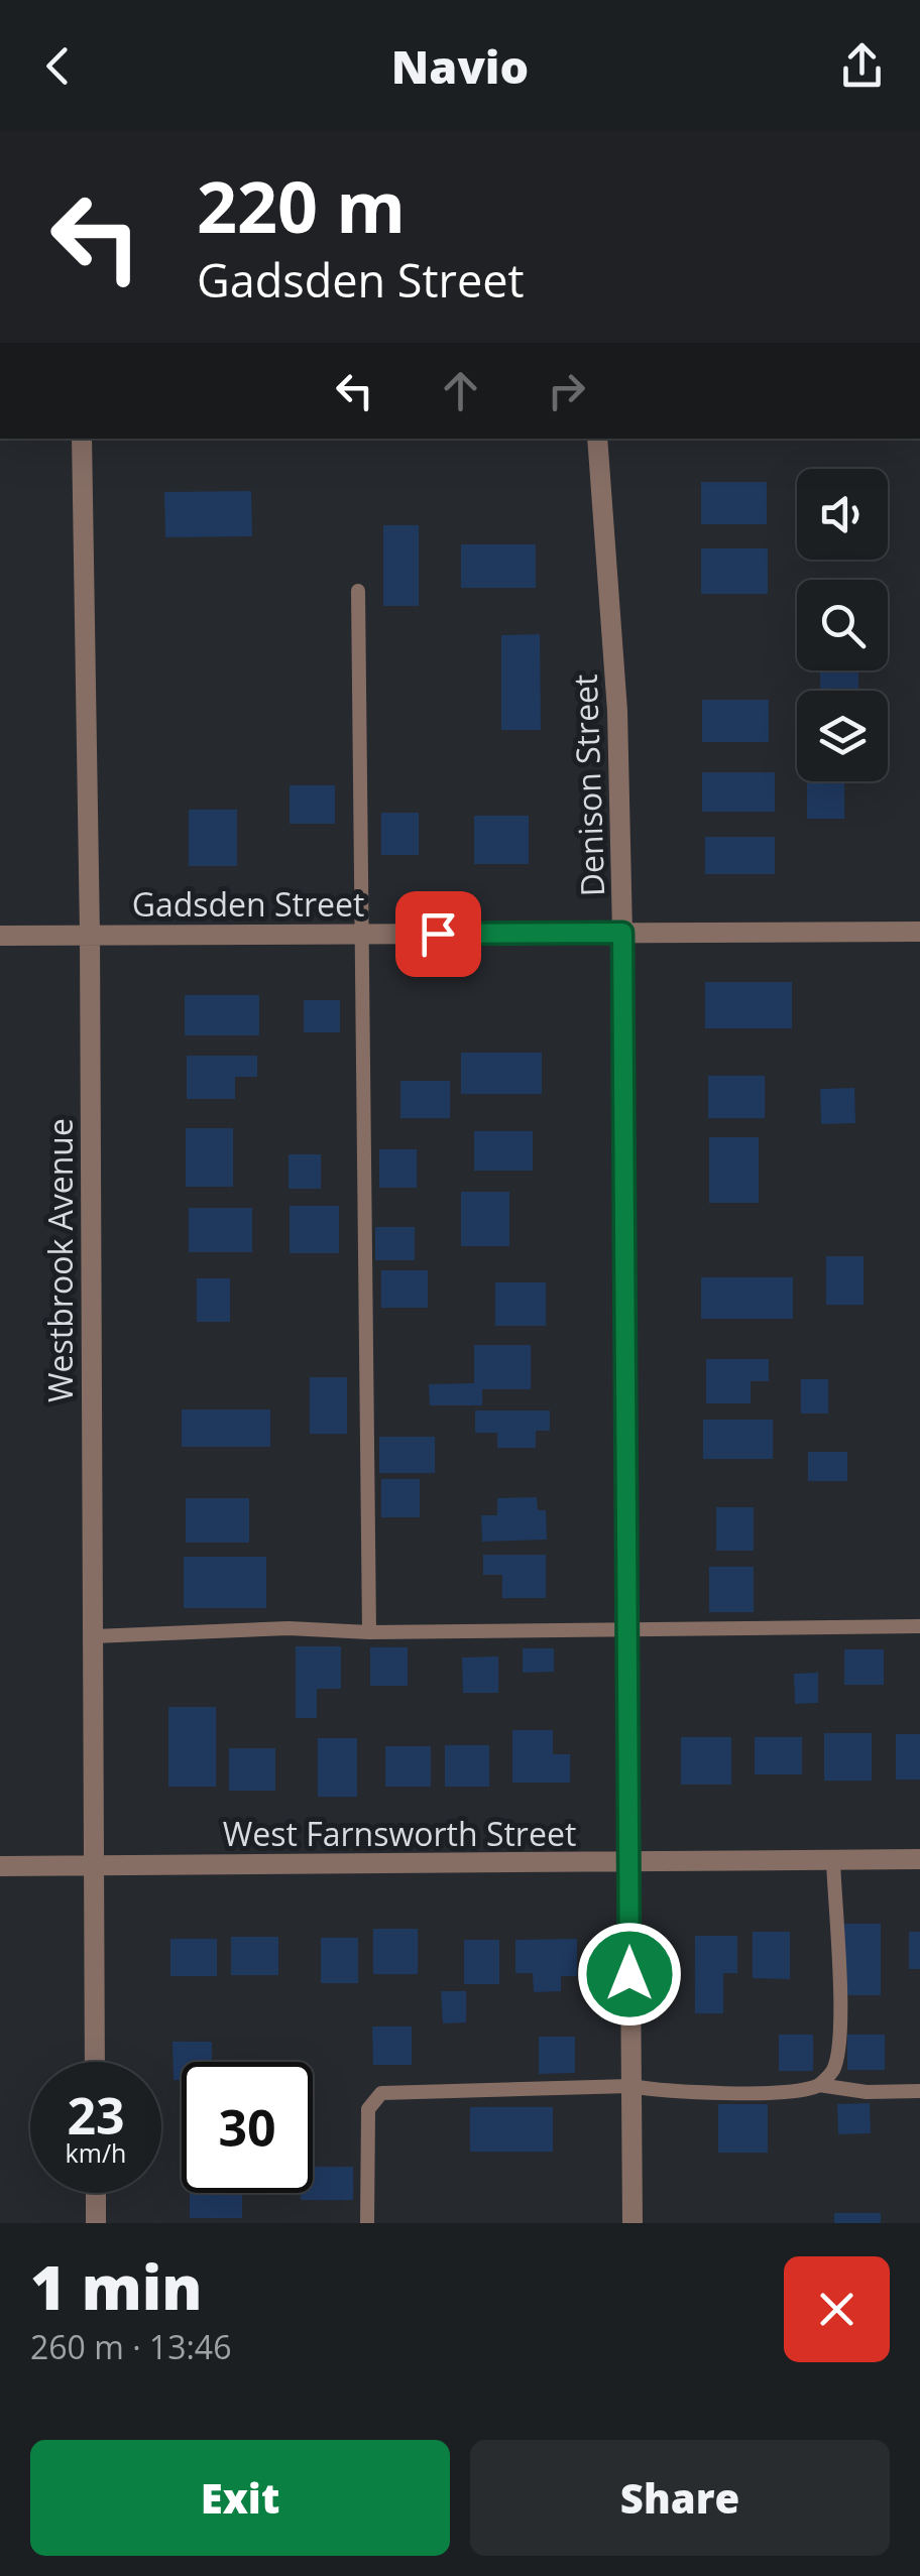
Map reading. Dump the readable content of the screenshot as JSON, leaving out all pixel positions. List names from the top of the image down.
{
  "streets": {
    "street": [
      "Denison Street",
      "Gadsden Street",
      "Westbrook Avenue",
      "West Farnsworth Street"
    ]
  },
  "crossings": [
    ["Denison Street", "Gadsden Street"],
    ["Denison Street", "West Farnsworth Street"],
    ["Gadsden Street", "Westbrook Avenue"],
    ["Westbrook Avenue", "West Farnsworth Street"]
  ],
  "page": {
    "header": "Navio",
    "turn": ["220 m", "Gadsden Street"],
    "speed": "23 km/h",
    "limit": "30",
    "heading": ["1 min", "260 m · 13:46"],
    "buttons": ["Exit", "Share"]
  }
}
